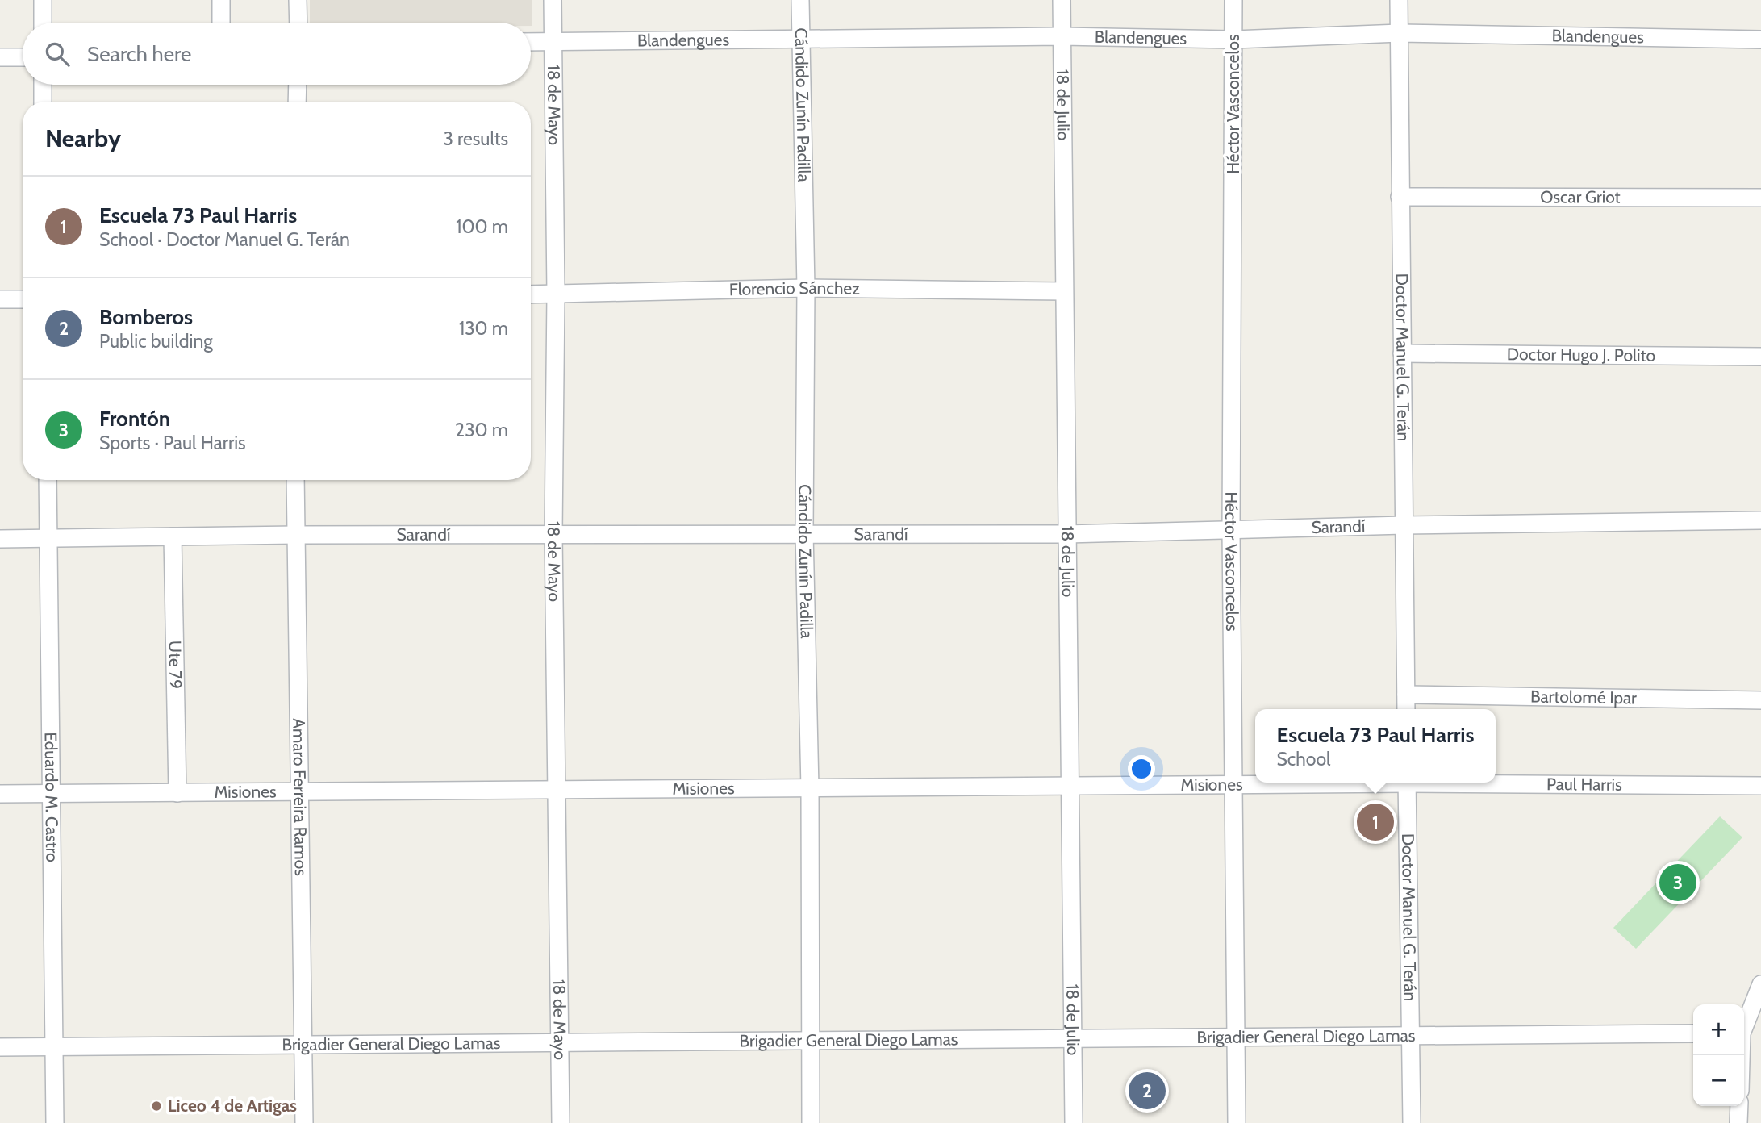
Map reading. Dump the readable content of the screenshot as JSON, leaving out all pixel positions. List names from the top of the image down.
{
  "streets": {
    "street": [
      "Blandengues",
      "18 de Mayo",
      "Cándido Zunín Padilla",
      "18 de Julio",
      "Héctor Vasconcelos",
      "Oscar Griot",
      "Florencio Sánchez",
      "Doctor Hugo J. Polito",
      "Doctor Manuel G. Terán",
      "Sarandí",
      "Ute 79",
      "Bartolomé Ipar",
      "Misiones",
      "Paul Harris",
      "Eduardo M. Castro",
      "Amaro Ferreira Ramos",
      "Brigadier General Diego Lamas"
    ]
  },
  "crossings": [
    ["Blandengues", "18 de Mayo"],
    ["Blandengues", "Cándido Zunín Padilla"],
    ["Blandengues", "18 de Julio"],
    ["Blandengues", "Héctor Vasconcelos"],
    ["Blandengues", "Doctor Manuel G. Terán"],
    ["18 de Mayo", "Florencio Sánchez"],
    ["18 de Mayo", "Sarandí"],
    ["18 de Mayo", "Misiones"],
    ["18 de Mayo", "Brigadier General Diego Lamas"],
    ["Cándido Zunín Padilla", "Florencio Sánchez"],
    ["Cándido Zunín Padilla", "Sarandí"],
    ["Cándido Zunín Padilla", "Misiones"],
    ["Cándido Zunín Padilla", "Brigadier General Diego Lamas"],
    ["18 de Julio", "Florencio Sánchez"],
    ["18 de Julio", "Sarandí"],
    ["18 de Julio", "Misiones"],
    ["18 de Julio", "Brigadier General Diego Lamas"],
    ["Héctor Vasconcelos", "Sarandí"],
    ["Héctor Vasconcelos", "Misiones"],
    ["Héctor Vasconcelos", "Brigadier General Diego Lamas"],
    ["Oscar Griot", "Doctor Manuel G. Terán"],
    ["Doctor Hugo J. Polito", "Doctor Manuel G. Terán"],
    ["Doctor Manuel G. Terán", "Sarandí"],
    ["Doctor Manuel G. Terán", "Bartolomé Ipar"],
    ["Doctor Manuel G. Terán", "Brigadier General Diego Lamas"],
    ["Sarandí", "Ute 79"],
    ["Sarandí", "Eduardo M. Castro"],
    ["Sarandí", "Amaro Ferreira Ramos"],
    ["Ute 79", "Misiones"],
    ["Misiones", "Eduardo M. Castro"],
    ["Misiones", "Amaro Ferreira Ramos"],
    ["Eduardo M. Castro", "Brigadier General Diego Lamas"],
    ["Amaro Ferreira Ramos", "Brigadier General Diego Lamas"]
  ],
  "places": ["Liceo 4 de Artigas"],
  "page": {
    "search": "Search here",
    "heading": ["Nearby", "3 results"],
    "list": [
      {
        "mark": "1",
        "name": "Escuela 73 Paul Harris",
        "note": "School · Doctor Manuel G. Terán",
        "value": "100 m"
      },
      {
        "mark": "2",
        "name": "Bomberos",
        "note": "Public building",
        "value": "130 m"
      },
      {
        "mark": "3",
        "name": "Frontón",
        "note": "Sports · Paul Harris",
        "value": "230 m"
      }
    ],
    "popup": ["Escuela 73 Paul Harris", "School"],
    "pins": ["1", "3", "2"],
    "map_buttons": ["+", "−"]
  }
}
